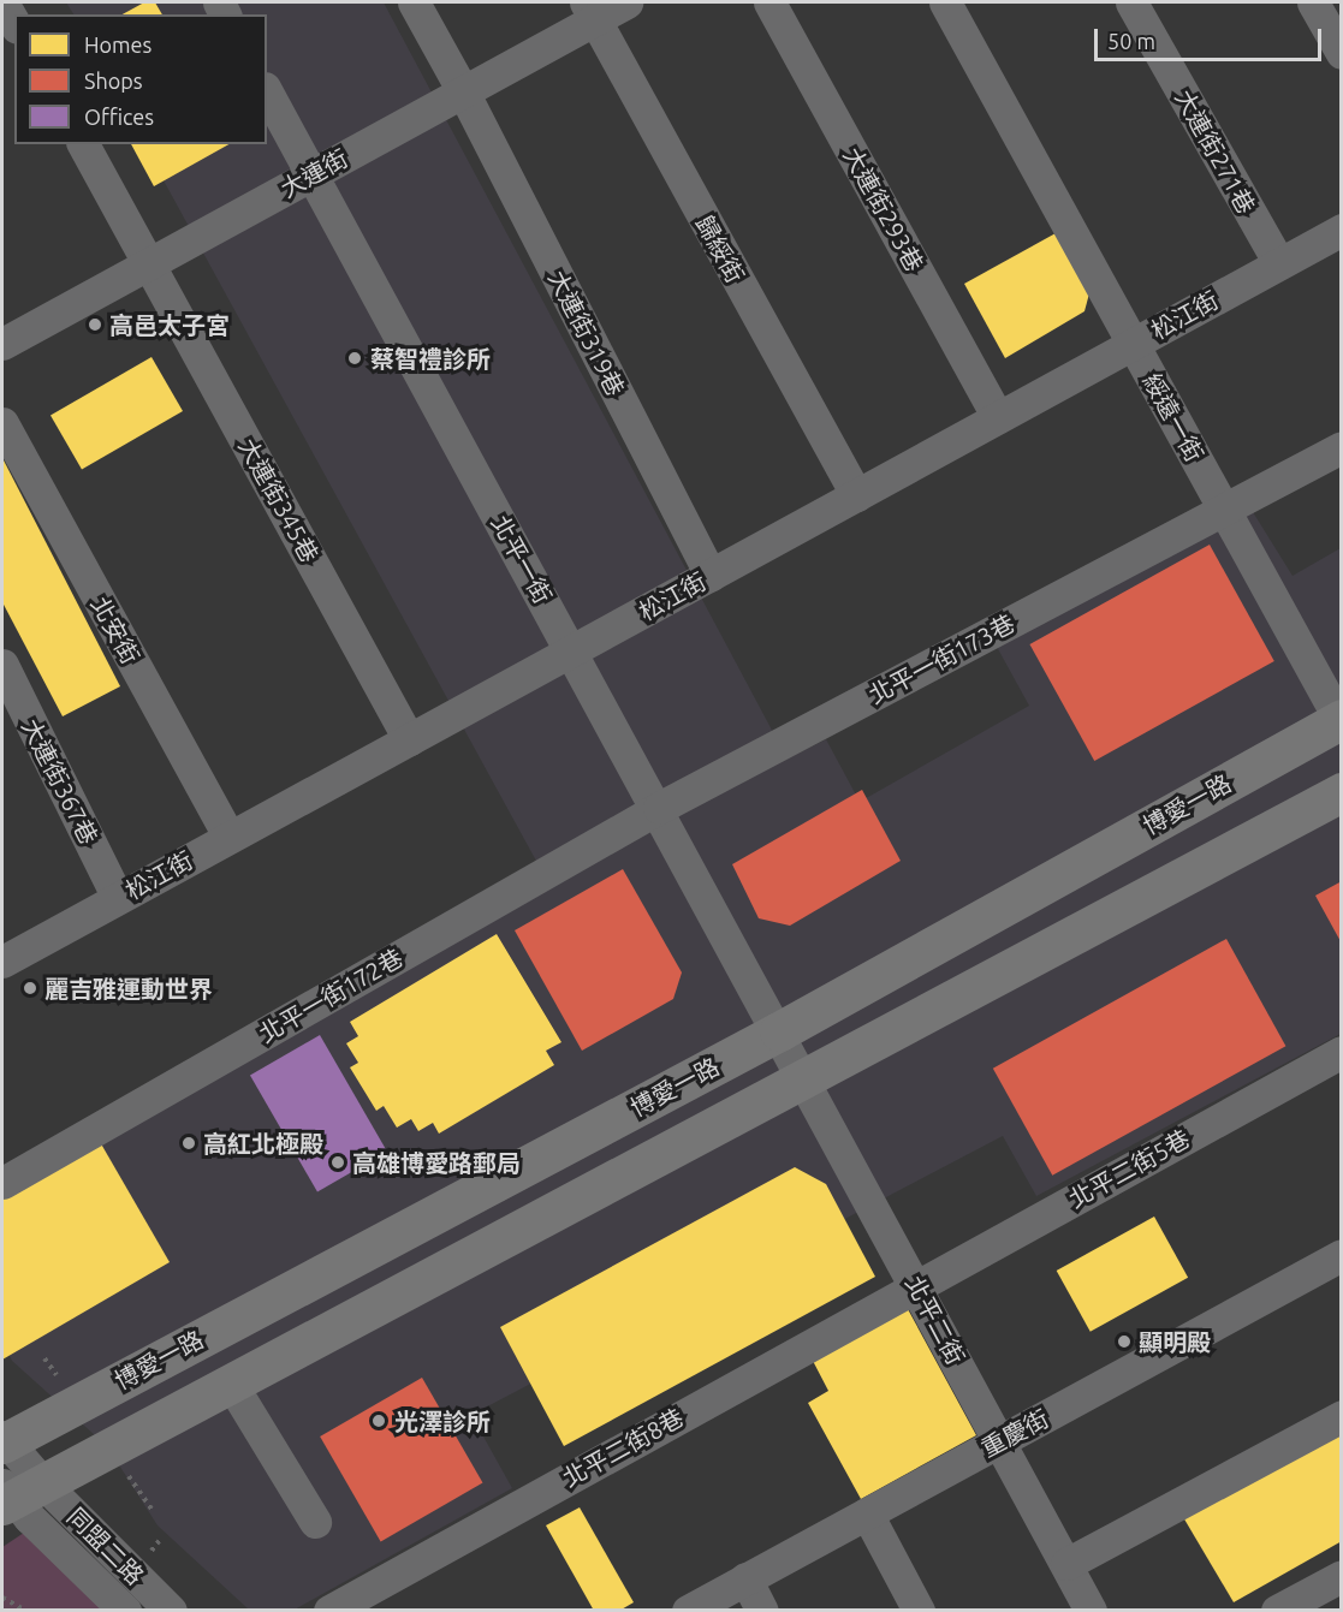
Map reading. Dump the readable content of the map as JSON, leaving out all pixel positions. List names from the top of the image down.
{
  "streets": {
    "main road": ["博愛一路"],
    "street": [
      "大連街271巷",
      "大連街",
      "大連街293巷",
      "歸綏街",
      "松江街",
      "大連街319巷",
      "綏遠一街",
      "大連街345巷",
      "北平一街",
      "北安街",
      "北平一街173巷",
      "大連街367巷",
      "北平一街172巷",
      "北平二街5巷",
      "北平二街",
      "重慶街",
      "北平二街8巷",
      "同盟二路"
    ]
  },
  "crossings": [
    ["大連街271巷", "松江街"],
    ["大連街", "歸綏街"],
    ["大連街", "大連街319巷"],
    ["大連街", "大連街345巷"],
    ["大連街", "北平一街"],
    ["大連街293巷", "松江街"],
    ["歸綏街", "松江街"],
    ["松江街", "大連街319巷"],
    ["松江街", "綏遠一街"],
    ["松江街", "大連街345巷"],
    ["松江街", "北平一街"],
    ["松江街", "北安街"],
    ["松江街", "大連街367巷"],
    ["綏遠一街", "北平一街173巷"],
    ["綏遠一街", "博愛一路"],
    ["北平一街", "北平一街173巷"],
    ["北平一街", "博愛一路"],
    ["北平一街", "北平一街172巷"],
    ["北平一街", "北平二街"],
    ["北平一街173巷", "北平一街172巷"],
    ["博愛一路", "北平二街"],
    ["北平二街5巷", "北平二街"],
    ["北平二街5巷", "北平二街8巷"],
    ["北平二街", "重慶街"],
    ["北平二街", "北平二街8巷"]
  ],
  "places": [
    "高邑太子宮",
    "蔡智禮診所",
    "麗吉雅運動世界",
    "高紅北極殿",
    "高雄博愛路郵局",
    "顯明殿",
    "光澤診所"
  ],
  "legend": ["Homes", "Shops", "Offices"],
  "scale_bar": "50 m"
}
